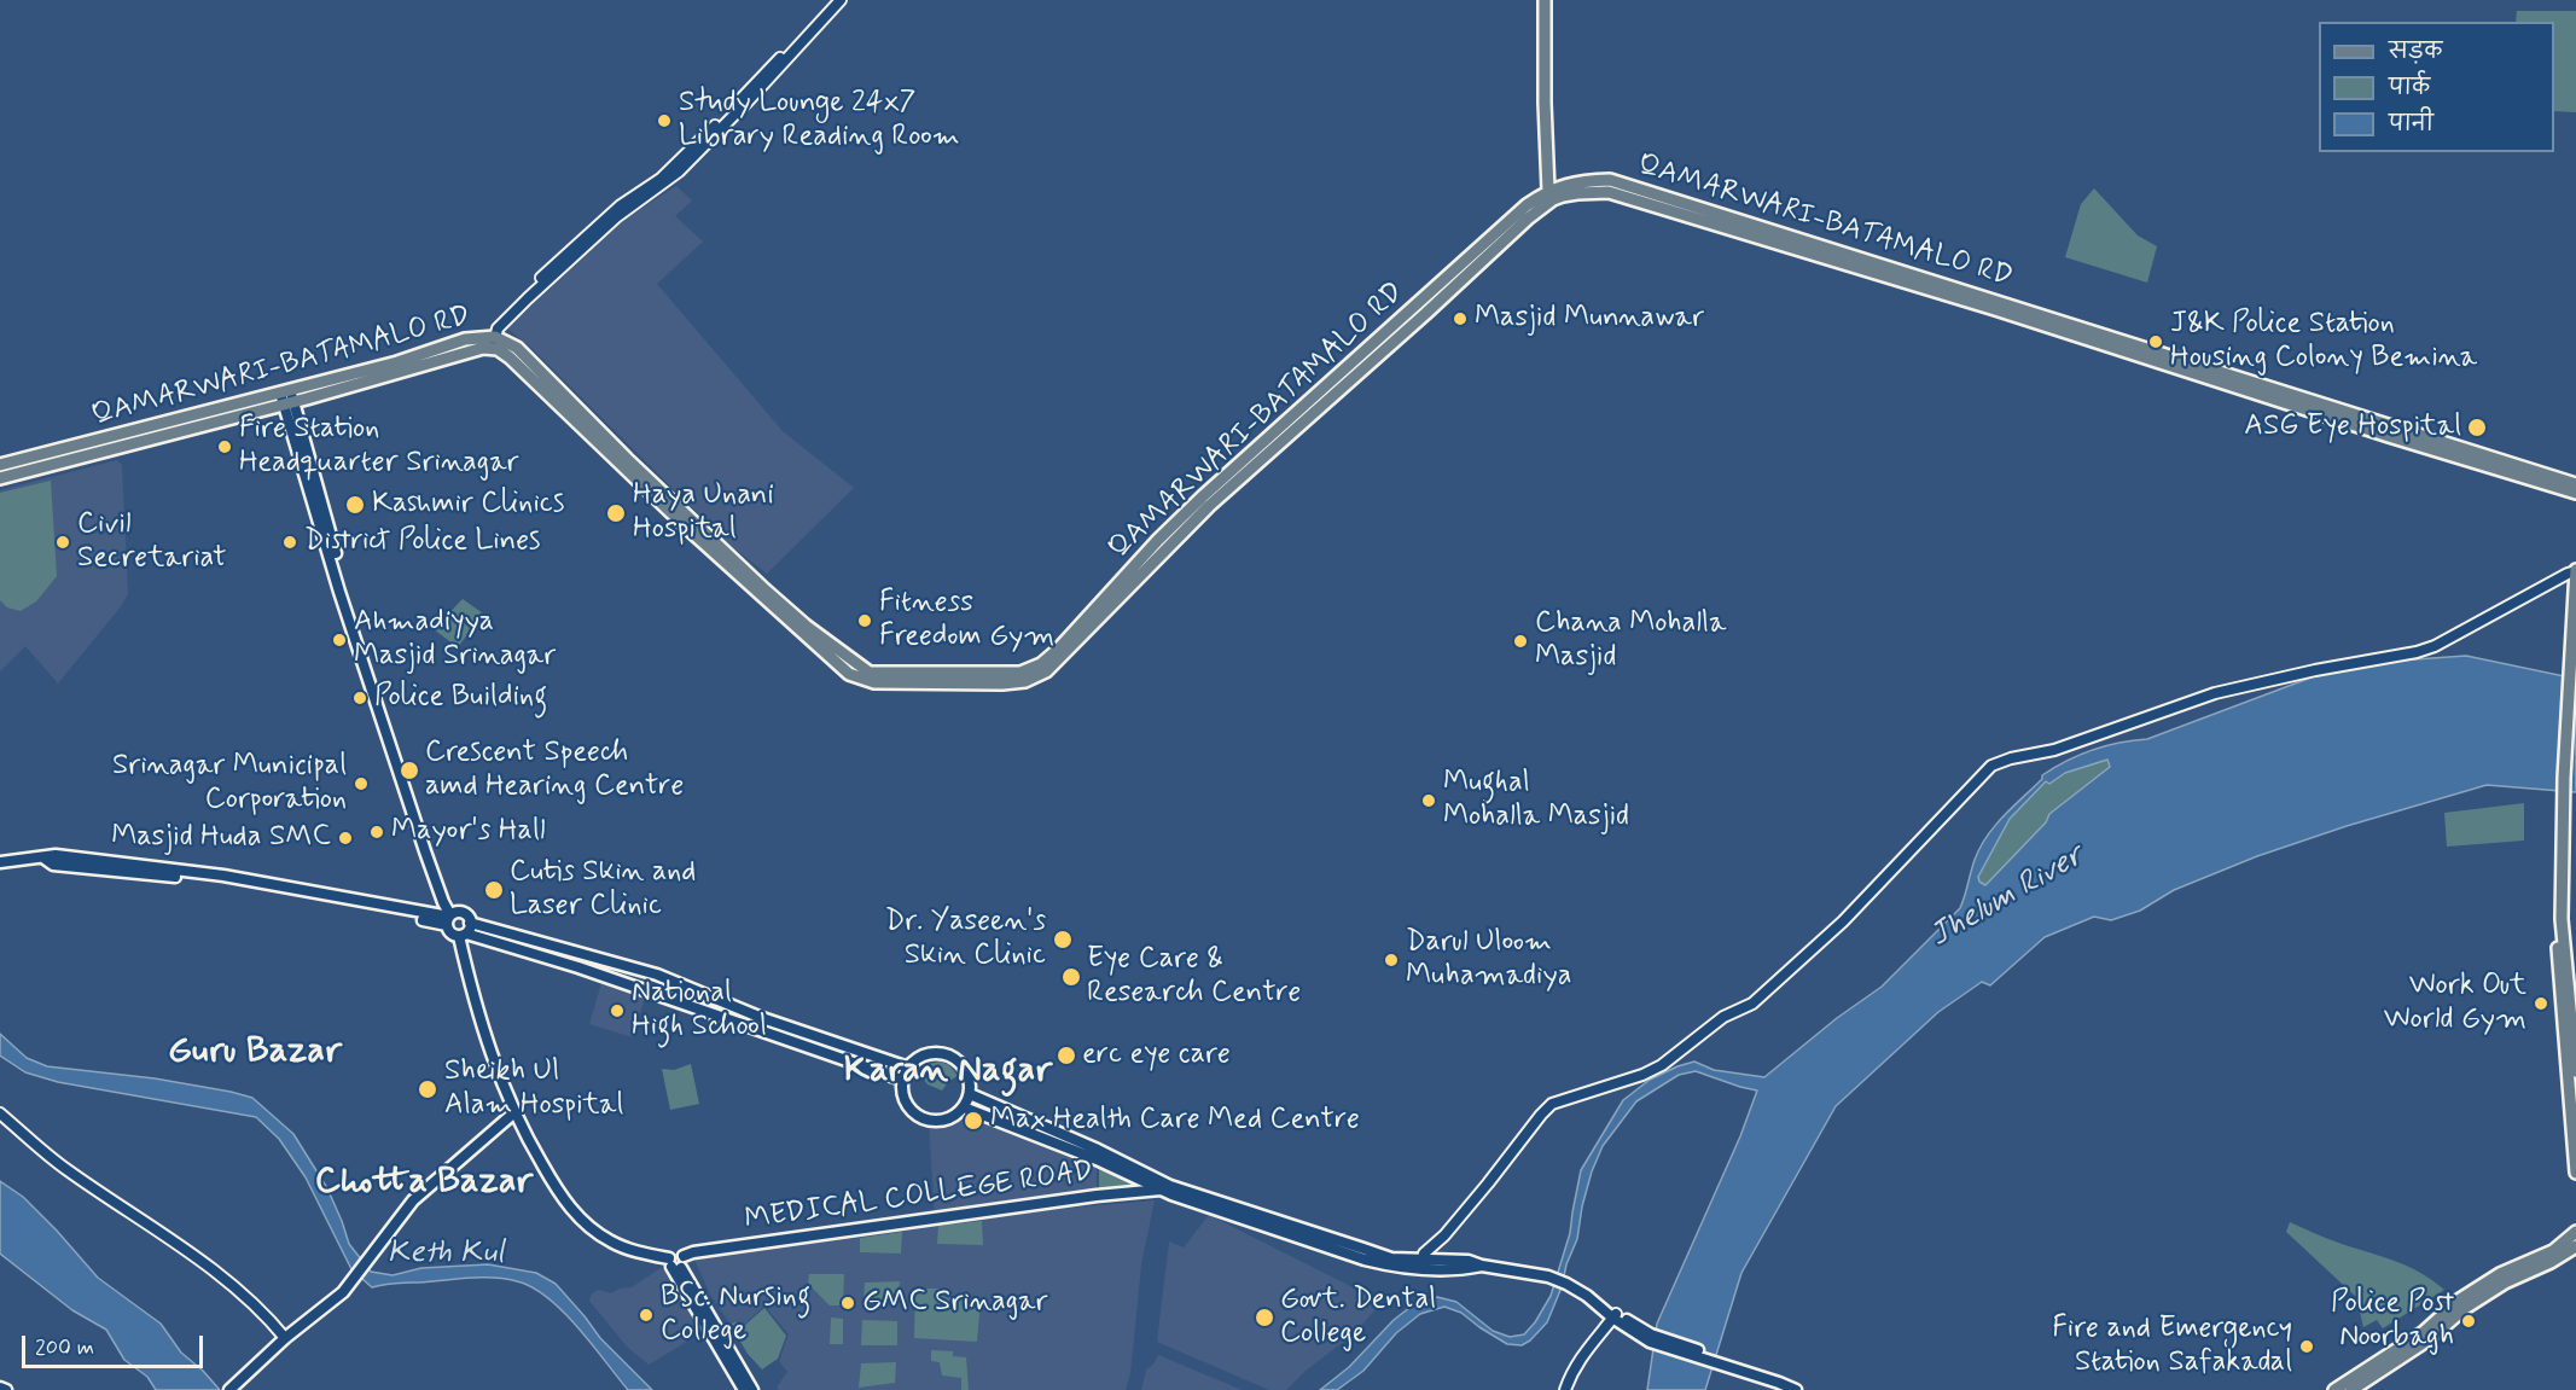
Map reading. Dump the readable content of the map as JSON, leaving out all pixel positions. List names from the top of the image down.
{
  "streets": {
    "main road": ["QAMARWARI-BATAMALO RD", "MEDICAL COLLEGE ROAD"]
  },
  "districts": ["Guru Bazar", "Karan Nagar", "Chotta Bazar"],
  "water": ["Jhelum River", "Keth Kul"],
  "places": [
    "Study Lounge 24x7 Library Reading Room",
    "Masjid Munnawar",
    "J&K Police Station Housing Colony Bemina",
    "ASG Eye Hospital",
    "Fire Station Headquarter Srinagar",
    "Kashmir Clinics",
    "Haya Unani Hospital",
    "Civil Secretariat",
    "District Police Lines",
    "Fitness Freedom Gym",
    "Ahmadiyya Masjid Srinagar",
    "Chana Mohalla Masjid",
    "Police Building",
    "Crescent Speech amd Hearing Centre",
    "Srinagar Municipal Corporation",
    "Mughal Mohalla Masjid",
    "Mayor's Hall",
    "Masjid Huda SMC",
    "Cutis Skin and Laser Clinic",
    "Dr. Yaseen's Skin Clinic",
    "Darul Uloom Muhamadiya",
    "Eye Care & Research Centre",
    "Work Out World Gym",
    "National High School",
    "erc eye care",
    "Sheikh Ul Alam Hospital",
    "Max Health Care Med Centre",
    "GMC Srinagar",
    "BSc. Nursing College",
    "Govt. Dental College",
    "Police Post Noorbagh",
    "Fire and Emergency Station Safakadal"
  ],
  "legend": ["सड़क", "पार्क", "पानी"],
  "scale_bar": "200 m"
}
